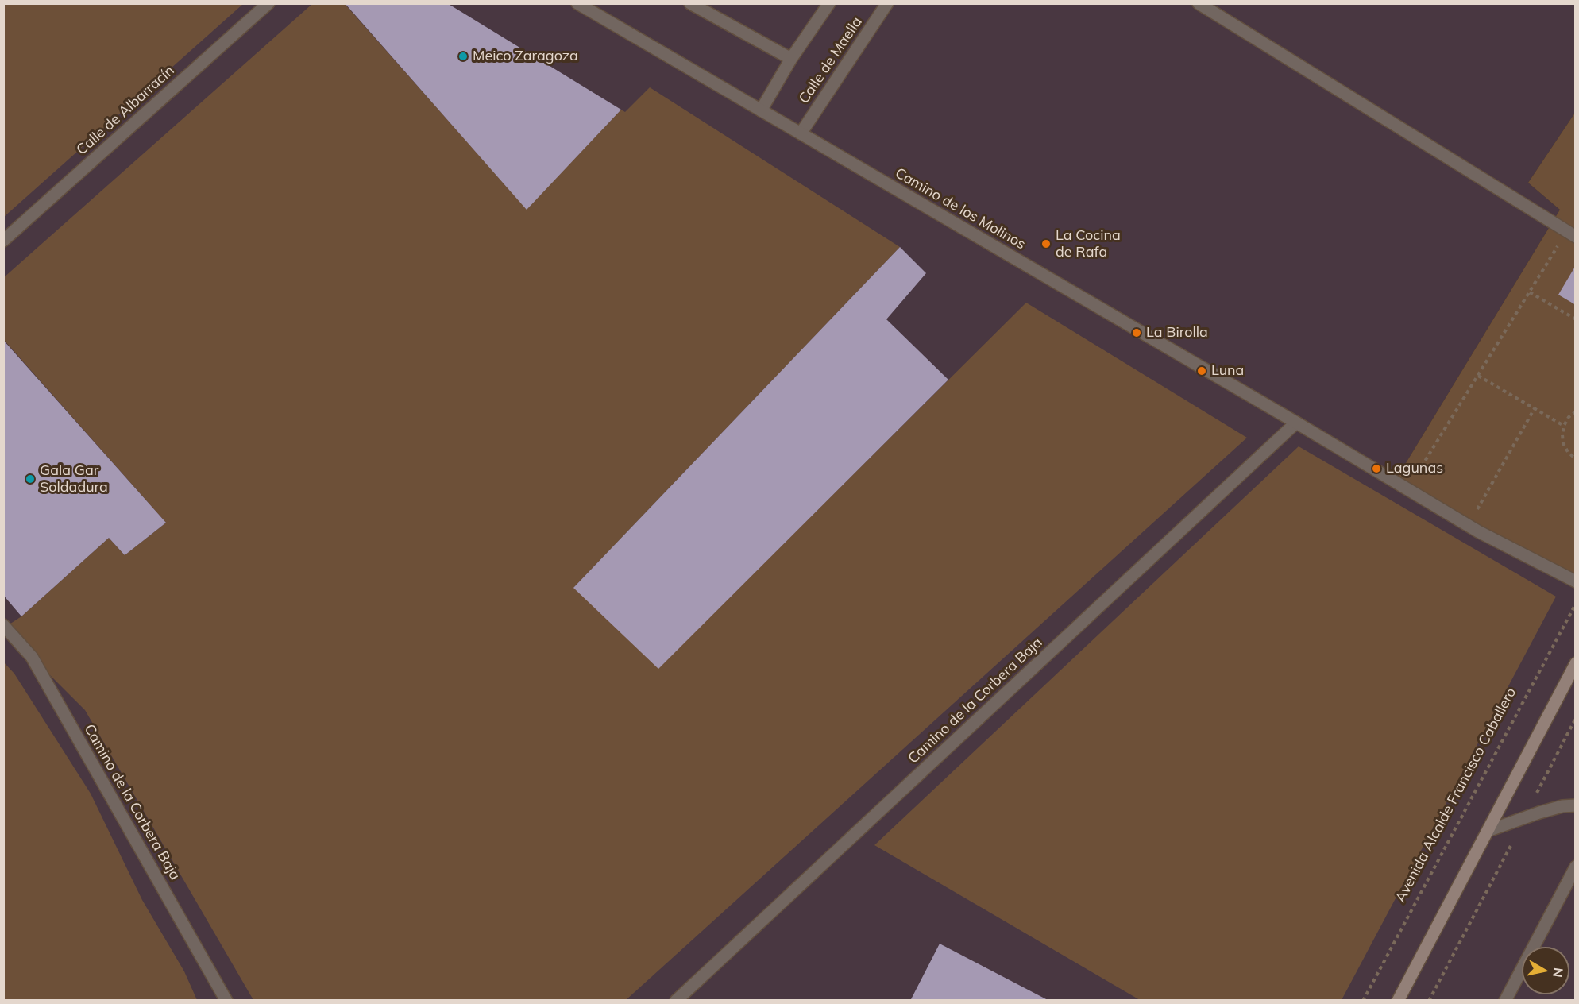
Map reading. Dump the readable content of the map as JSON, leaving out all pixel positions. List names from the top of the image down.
{
  "streets": {
    "street": [
      "Calle de Maella",
      "Calle de Albarracín",
      "Camino de los Molinos",
      "Camino de la Corbera Baja"
    ],
    "path": ["Avenida Alcalde Francisco Caballero"]
  },
  "crossings": [
    ["Calle de Maella", "Camino de los Molinos"],
    ["Camino de los Molinos", "Camino de la Corbera Baja"]
  ],
  "places": [
    "Meico Zaragoza",
    "La Cocina de Rafa",
    "La Birolla",
    "Luna",
    "Lagunas",
    "Gala Gar Soldadura"
  ],
  "north": "right"
}
